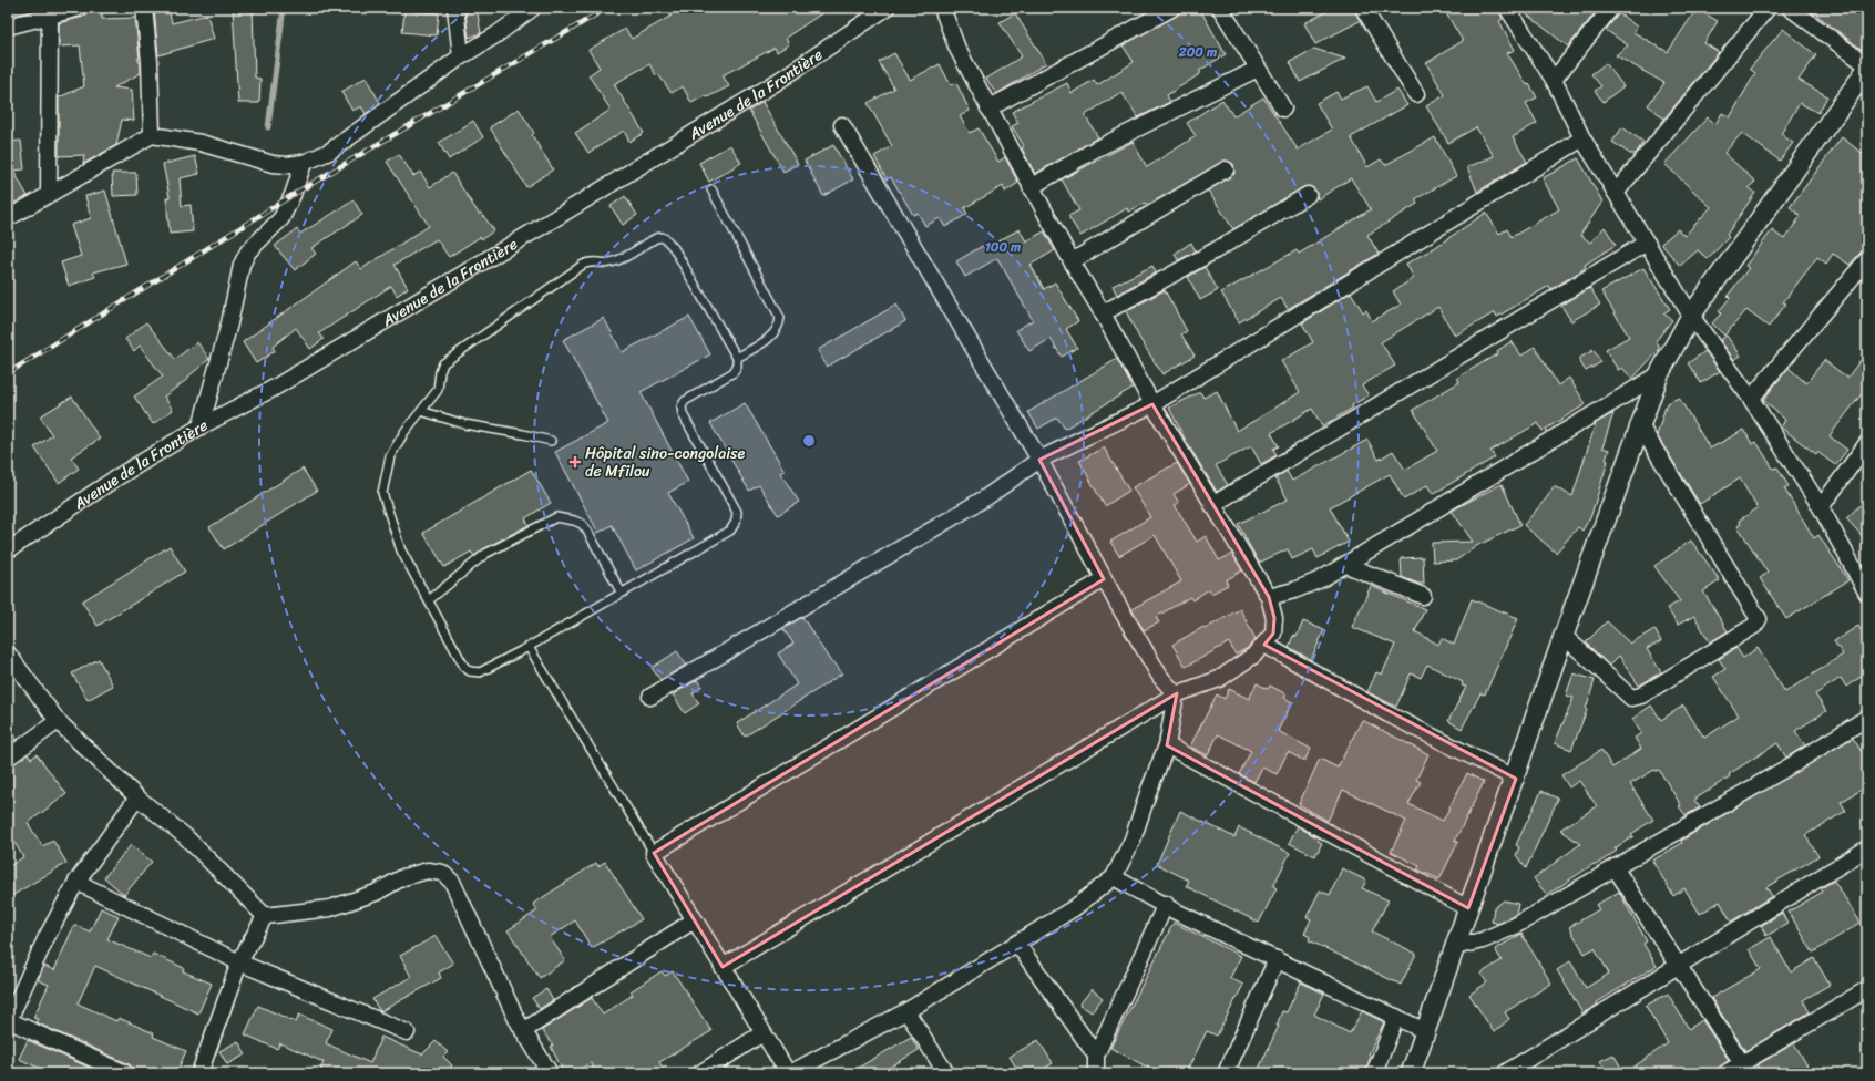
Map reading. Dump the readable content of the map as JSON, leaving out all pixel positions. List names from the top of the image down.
{
  "streets": {
    "street": ["Avenue de la Frontière"]
  },
  "places": {
    "health": ["Hôpital sino-congolaise de Mfilou"]
  },
  "rings": ["200 m", "100 m"]
}
